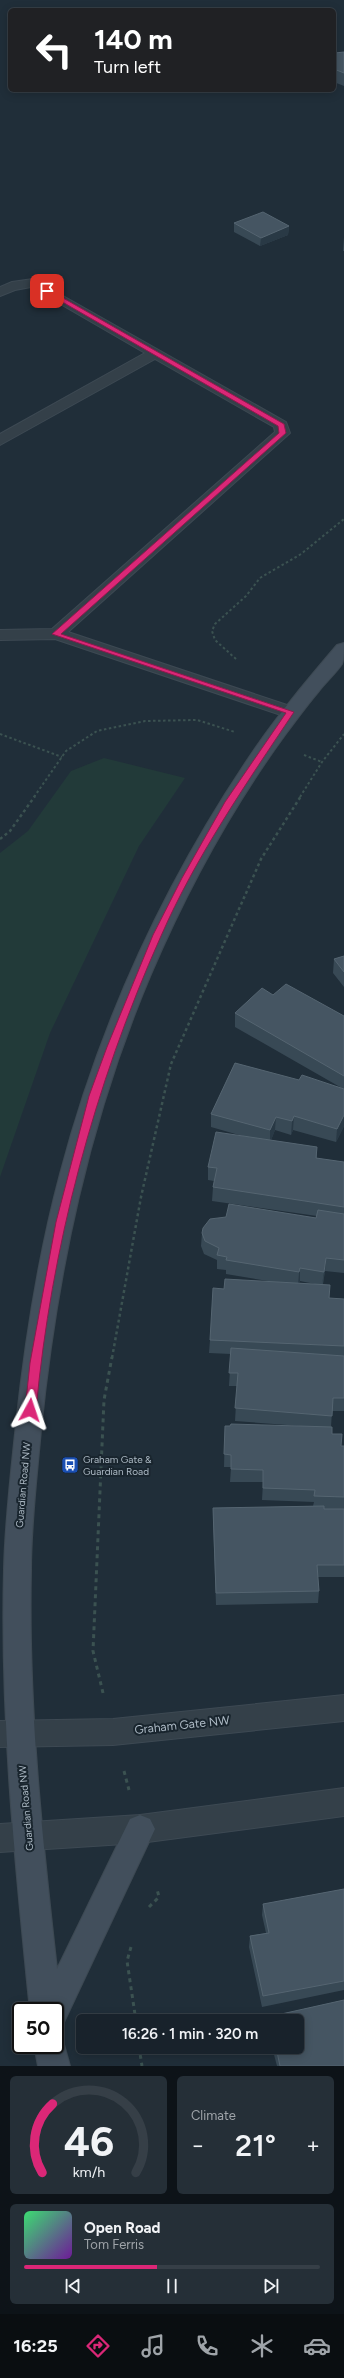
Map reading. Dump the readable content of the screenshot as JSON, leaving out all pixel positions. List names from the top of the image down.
{
  "streets": {
    "main road": ["Guardian Road NW"],
    "street": ["Graham Gate NW"]
  },
  "crossings": [
    ["Guardian Road NW", "Graham Gate NW"]
  ],
  "places": {
    "bus stop": ["Graham Gate & Guardian Road"]
  },
  "page": {
    "turn": ["140 m", "Turn left"],
    "limit": "50",
    "trip": "16:26 · 1 min · 320 m",
    "tile": "Climate",
    "heat": ["−", "21°", "+"],
    "song": ["Open Road", "Tom Ferris"],
    "tabs": "16:25",
    "gauge": ["46", "km/h"]
  }
}
